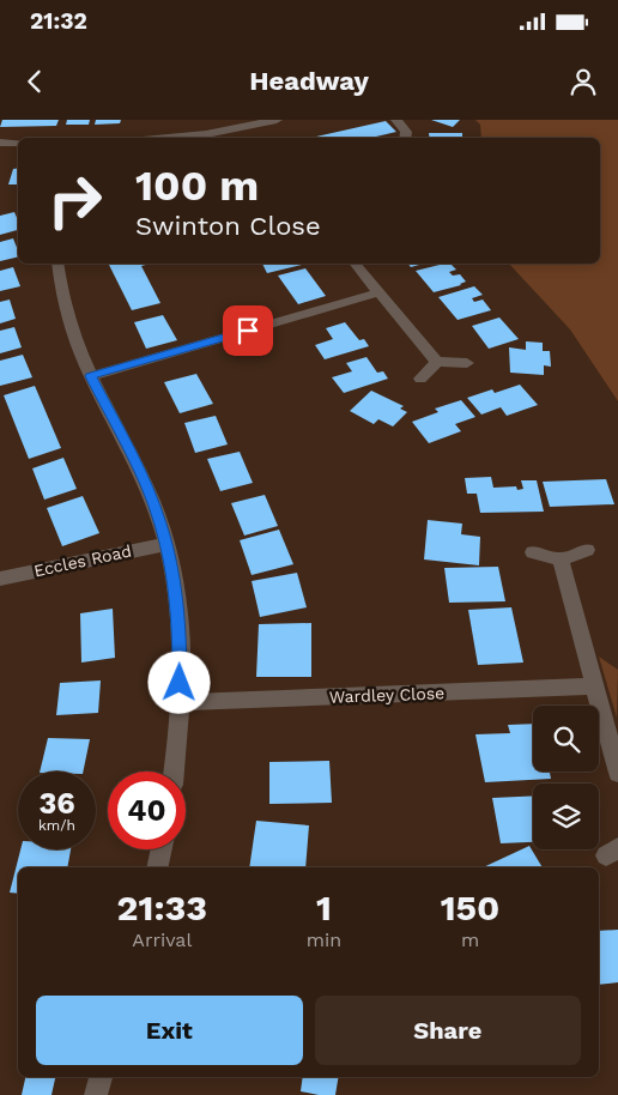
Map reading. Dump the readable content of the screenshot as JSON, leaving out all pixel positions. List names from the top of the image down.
{
  "streets": {
    "street": ["Eccles Road", "Wardley Close"]
  },
  "page": {
    "status": "21:32",
    "header": "Headway",
    "turn": ["100 m", "Swinton Close"],
    "speed": "36 km/h",
    "limit": "40",
    "eta": [
      "21:33",
      "Arrival",
      "1",
      "min",
      "150",
      "m"
    ],
    "buttons": ["Exit", "Share"]
  }
}
